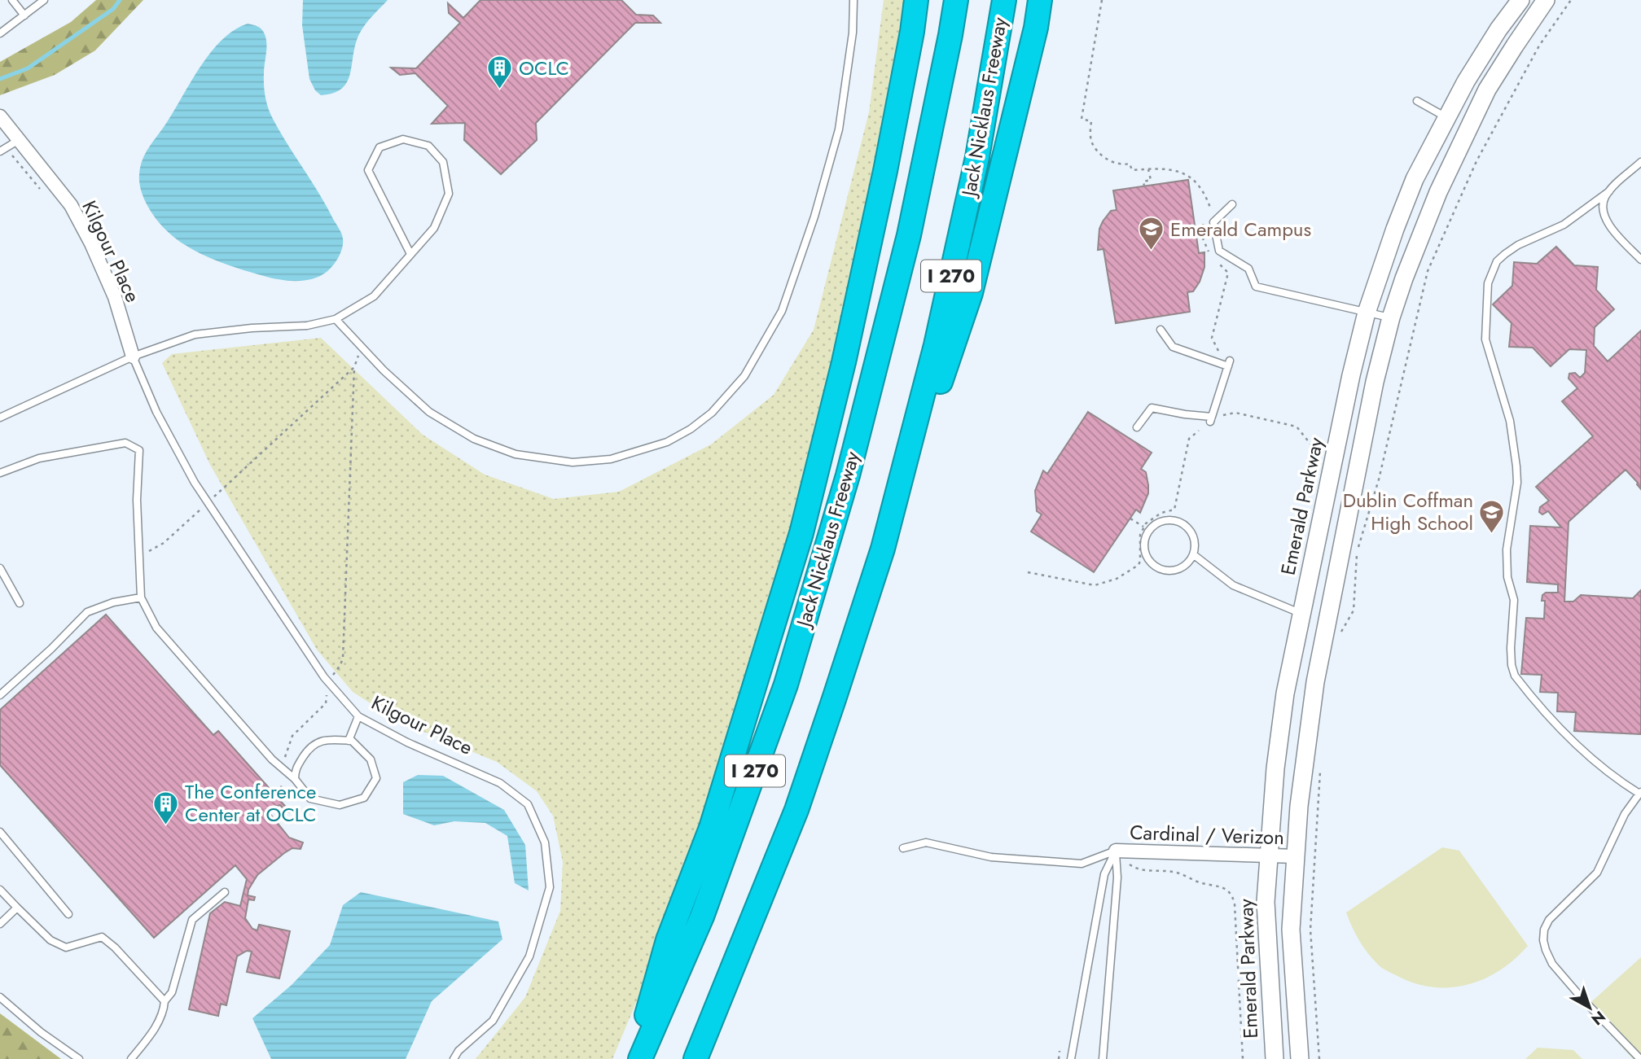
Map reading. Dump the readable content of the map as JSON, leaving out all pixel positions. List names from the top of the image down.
{
  "streets": {
    "highway": ["Jack Nicklaus Freeway", "I 270"],
    "main road": ["Emerald Parkway"],
    "street": ["Kilgour Place", "Cardinal / Verizon"]
  },
  "crossings": [
    ["Emerald Parkway", "Cardinal / Verizon"]
  ],
  "places": {
    "building": ["OCLC", "The Conference Center at OCLC"],
    "school or university": ["Emerald Campus", "Dublin Coffman High School"]
  },
  "north": "bottom right"
}
